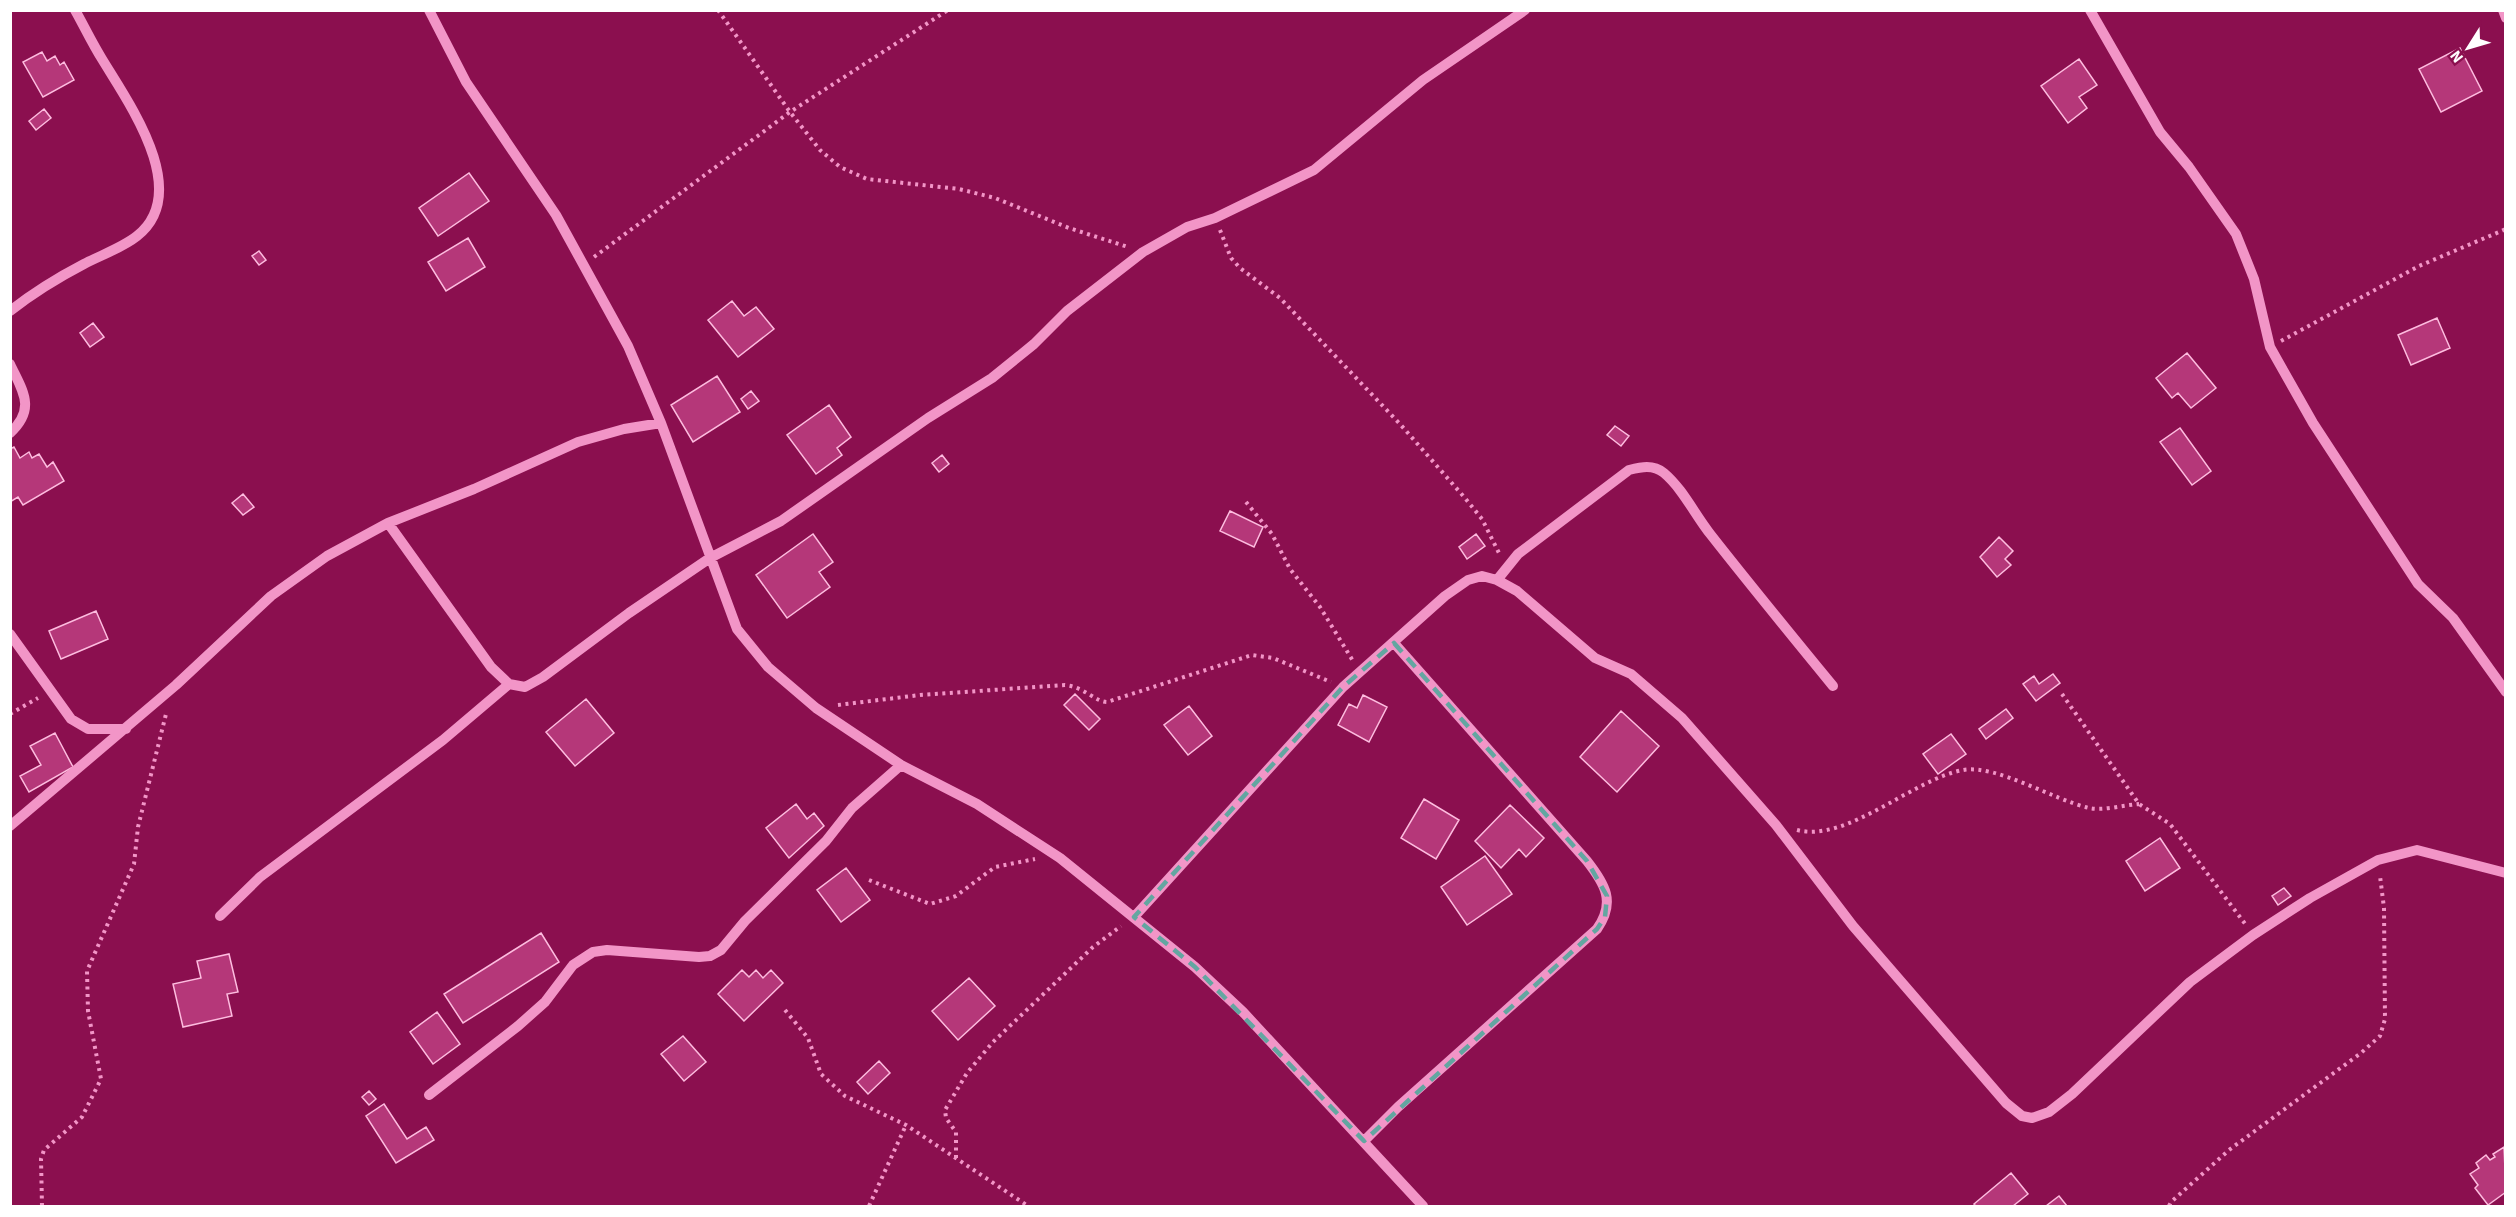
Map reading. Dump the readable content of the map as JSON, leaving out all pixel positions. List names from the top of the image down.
{
  "north": "bottom left"
}
